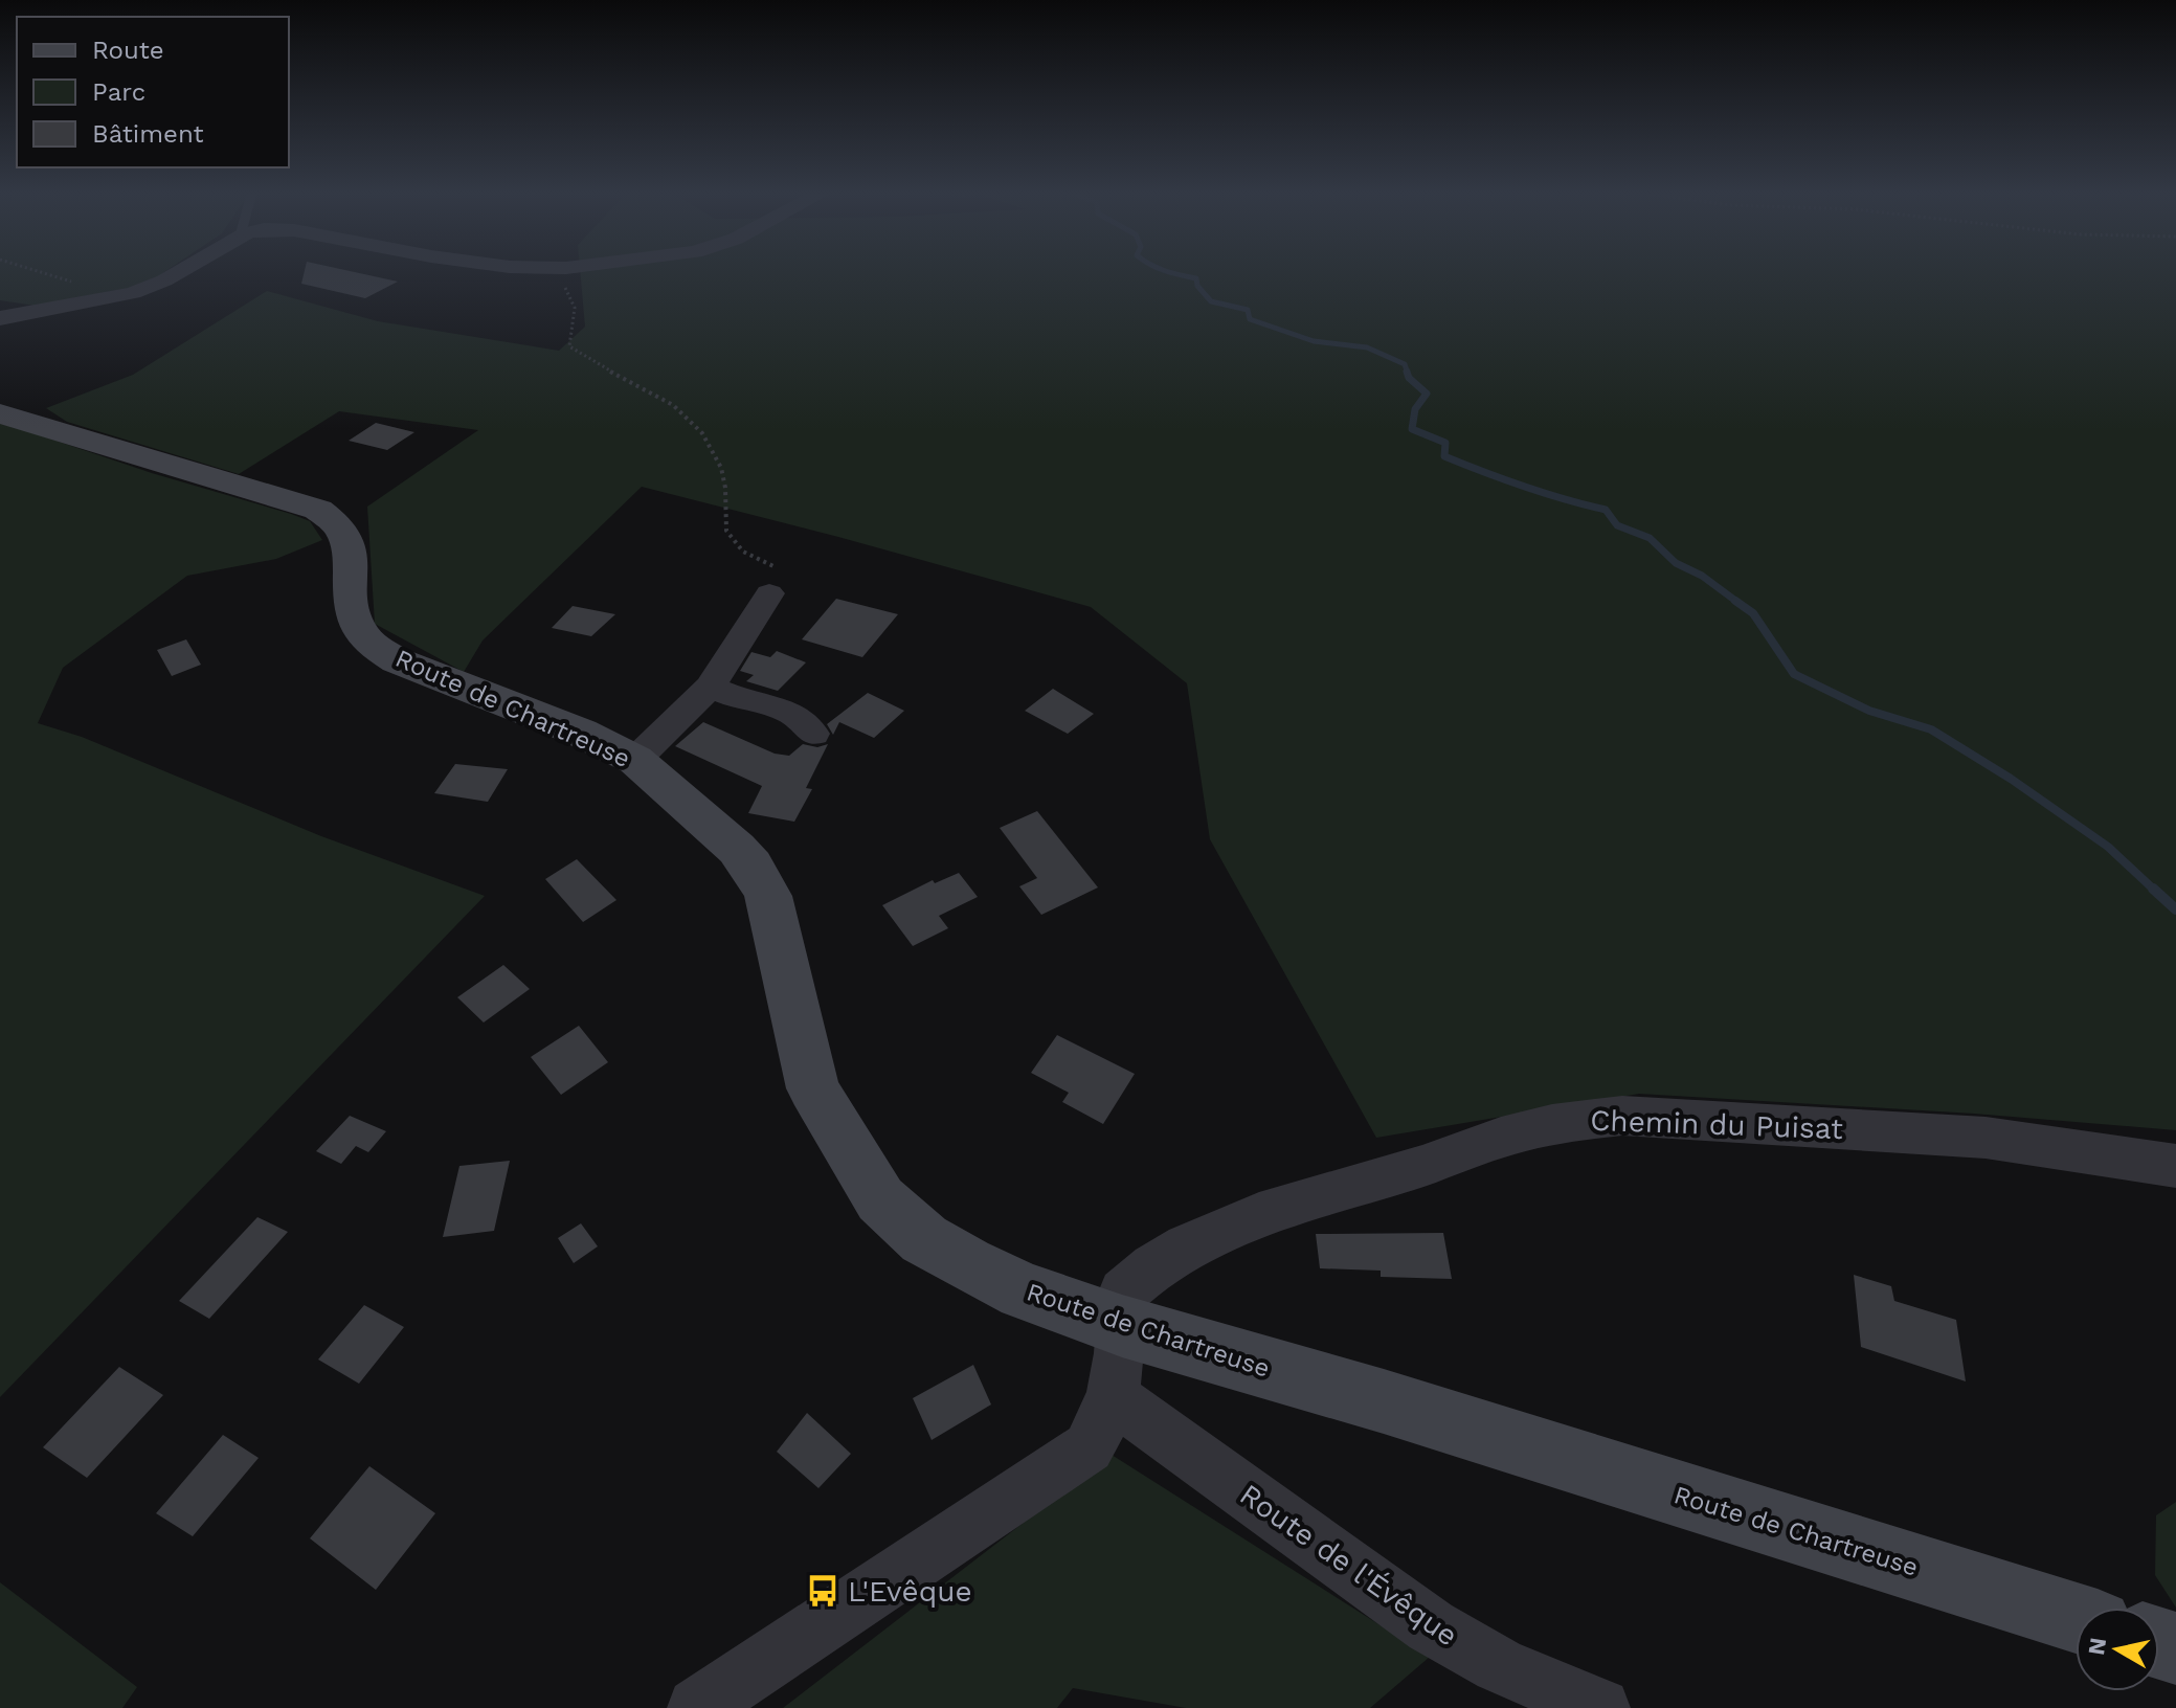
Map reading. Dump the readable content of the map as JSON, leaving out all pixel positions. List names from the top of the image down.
{
  "streets": {
    "main road": ["Route de Chartreuse"],
    "street": ["Chemin du Puisat", "Route de l'Évêque"]
  },
  "crossings": [
    ["Route de Chartreuse", "Chemin du Puisat"]
  ],
  "places": {
    "bus stop": ["L'Evêque"]
  },
  "legend": ["Route", "Parc", "Bâtiment"],
  "north": "left"
}
